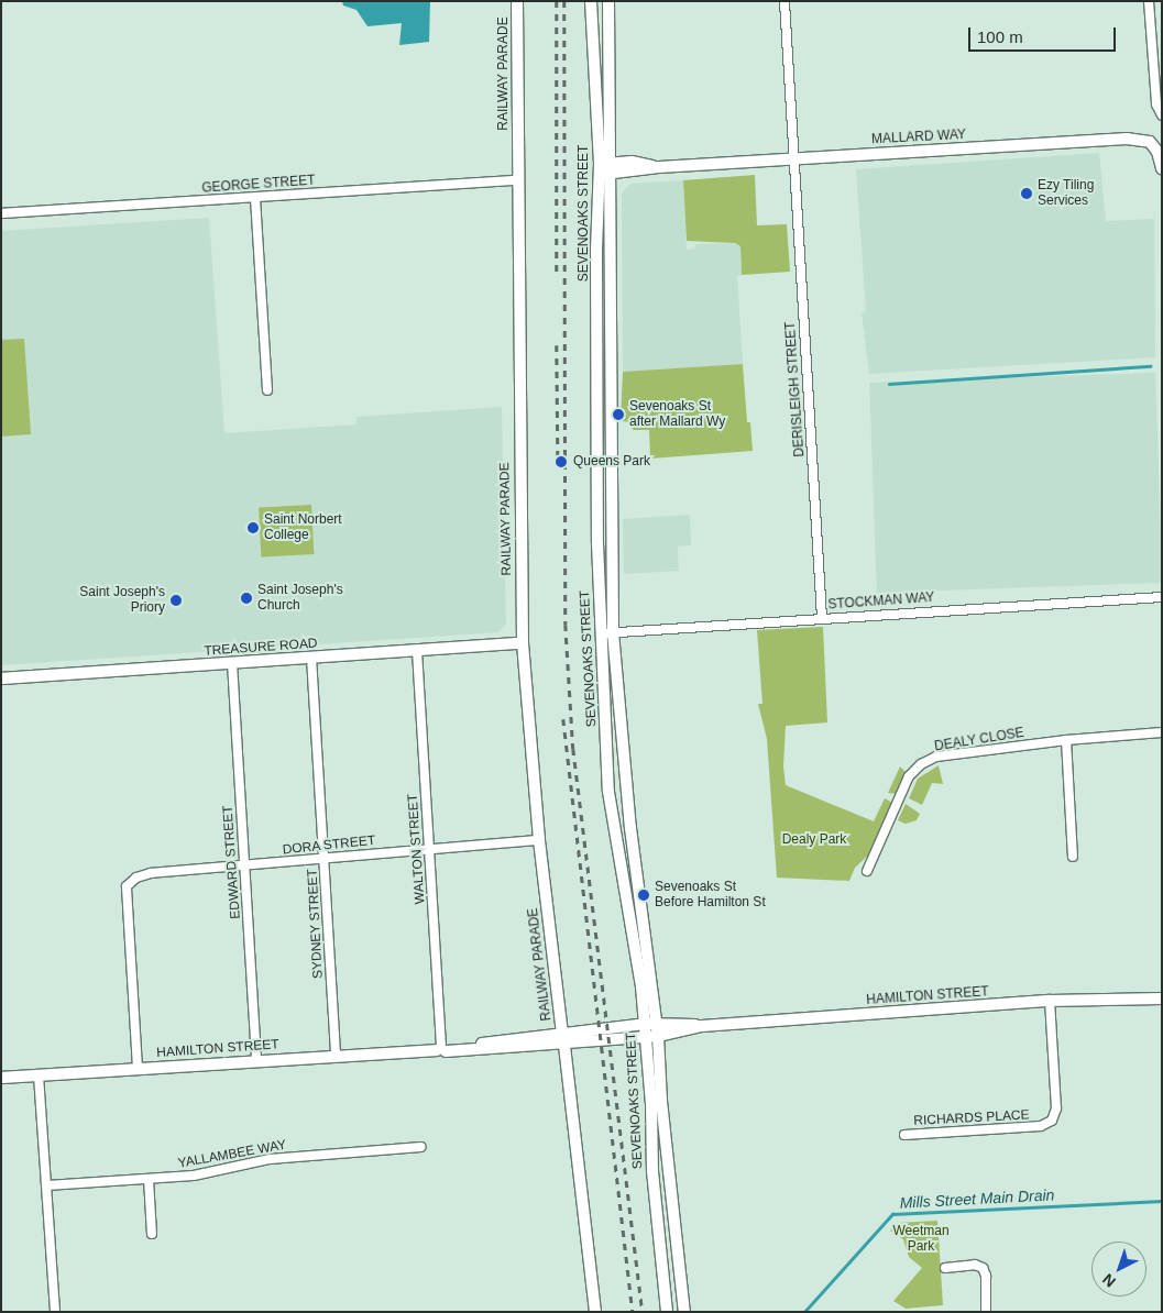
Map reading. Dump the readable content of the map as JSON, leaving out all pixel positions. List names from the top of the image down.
{
  "streets": {
    "street": [
      "RAILWAY PARADE",
      "MALLARD WAY",
      "GEORGE STREET",
      "SEVENOAKS STREET",
      "DERISLEIGH STREET",
      "STOCKMAN WAY",
      "TREASURE ROAD",
      "DEALY CLOSE",
      "DORA STREET",
      "WALTON STREET",
      "EDWARD STREET",
      "SYDNEY STREET",
      "HAMILTON STREET",
      "RICHARDS PLACE",
      "YALLAMBEE WAY"
    ]
  },
  "crossings": [
    ["RAILWAY PARADE", "GEORGE STREET"],
    ["RAILWAY PARADE", "TREASURE ROAD"],
    ["RAILWAY PARADE", "DORA STREET"],
    ["RAILWAY PARADE", "HAMILTON STREET"],
    ["MALLARD WAY", "SEVENOAKS STREET"],
    ["MALLARD WAY", "DERISLEIGH STREET"],
    ["SEVENOAKS STREET", "STOCKMAN WAY"],
    ["SEVENOAKS STREET", "HAMILTON STREET"],
    ["DERISLEIGH STREET", "STOCKMAN WAY"],
    ["TREASURE ROAD", "WALTON STREET"],
    ["TREASURE ROAD", "EDWARD STREET"],
    ["TREASURE ROAD", "SYDNEY STREET"],
    ["DORA STREET", "WALTON STREET"],
    ["DORA STREET", "EDWARD STREET"],
    ["DORA STREET", "SYDNEY STREET"],
    ["DORA STREET", "HAMILTON STREET"],
    ["WALTON STREET", "HAMILTON STREET"],
    ["EDWARD STREET", "HAMILTON STREET"],
    ["SYDNEY STREET", "HAMILTON STREET"],
    ["HAMILTON STREET", "RICHARDS PLACE"]
  ],
  "water": ["Mills Street Main Drain"],
  "parks": ["Dealy Park", "Weetman Park"],
  "places": [
    "Ezy Tiling Services",
    "Sevenoaks St after Mallard Wy",
    "Queens Park",
    "Saint Norbert College",
    "Saint Joseph's Church",
    "Saint Joseph's Priory",
    "Sevenoaks St Before Hamilton St"
  ],
  "scale_bar": "100 m",
  "north": "bottom left"
}
